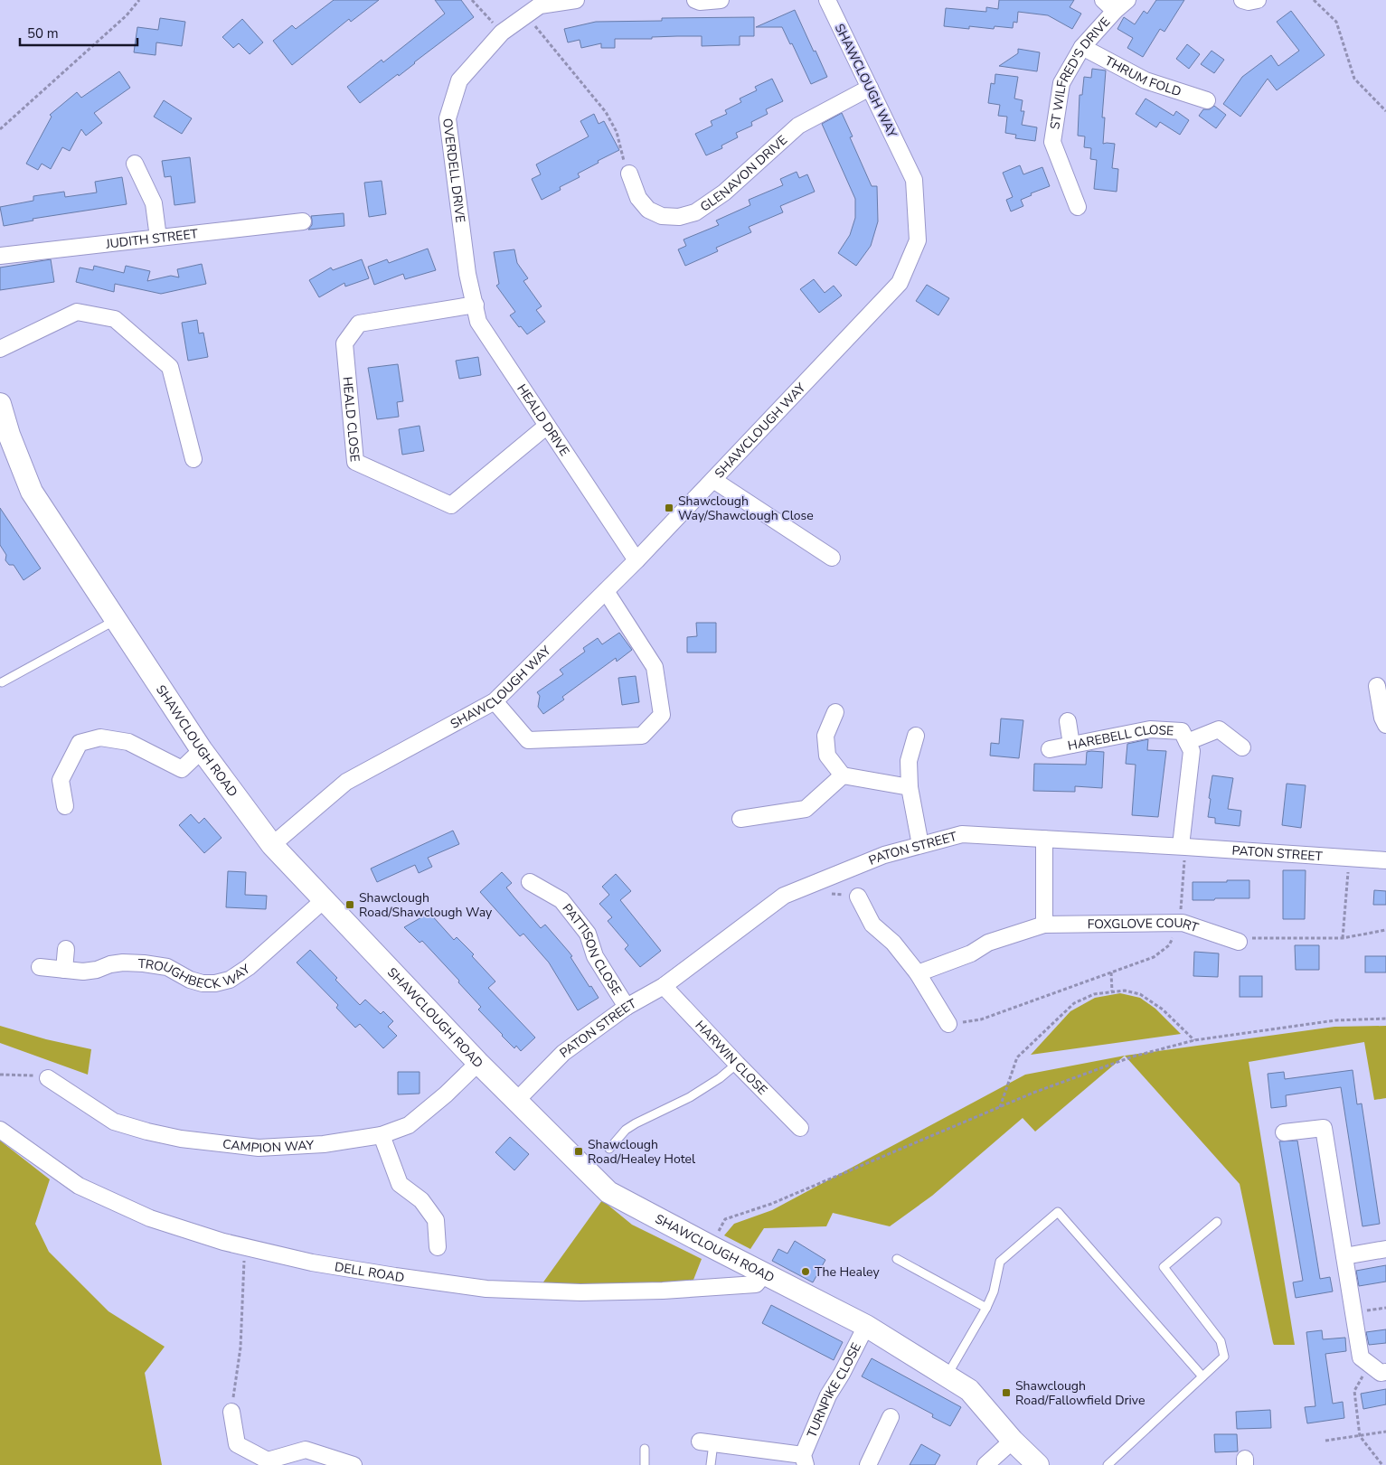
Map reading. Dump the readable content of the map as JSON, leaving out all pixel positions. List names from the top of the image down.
{
  "streets": {
    "main road": ["SHAWCLOUGH ROAD"],
    "street": [
      "ST WILFRED'S DRIVE",
      "THRUM FOLD",
      "SHAWCLOUGH WAY",
      "OVERDELL DRIVE",
      "GLENAVON DRIVE",
      "JUDITH STREET",
      "HEALD CLOSE",
      "HEALD DRIVE",
      "HAREBELL CLOSE",
      "PATON STREET",
      "FOXGLOVE COURT",
      "PATTISON CLOSE",
      "TROUGHBECK WAY",
      "HARWIN CLOSE",
      "CAMPION WAY",
      "DELL ROAD",
      "TURNPIKE CLOSE"
    ]
  },
  "crossings": [
    ["ST WILFRED'S DRIVE", "THRUM FOLD"],
    ["SHAWCLOUGH WAY", "GLENAVON DRIVE"],
    ["SHAWCLOUGH WAY", "HEALD DRIVE"],
    ["SHAWCLOUGH WAY", "SHAWCLOUGH ROAD"],
    ["OVERDELL DRIVE", "HEALD DRIVE"],
    ["HEALD CLOSE", "HEALD DRIVE"],
    ["HAREBELL CLOSE", "PATON STREET"],
    ["SHAWCLOUGH ROAD", "PATON STREET"],
    ["SHAWCLOUGH ROAD", "TROUGHBECK WAY"],
    ["SHAWCLOUGH ROAD", "CAMPION WAY"],
    ["SHAWCLOUGH ROAD", "DELL ROAD"],
    ["SHAWCLOUGH ROAD", "TURNPIKE CLOSE"],
    ["PATON STREET", "PATTISON CLOSE"],
    ["PATON STREET", "HARWIN CLOSE"]
  ],
  "places": {
    "transit": [
      "Shawclough Way/Shawclough Close",
      "Shawclough Road/Shawclough Way",
      "Shawclough Road/Healey Hotel",
      "Shawclough Road/Fallowfield Drive"
    ],
    "other": ["The Healey"]
  },
  "scale_bar": "50 m"
}
